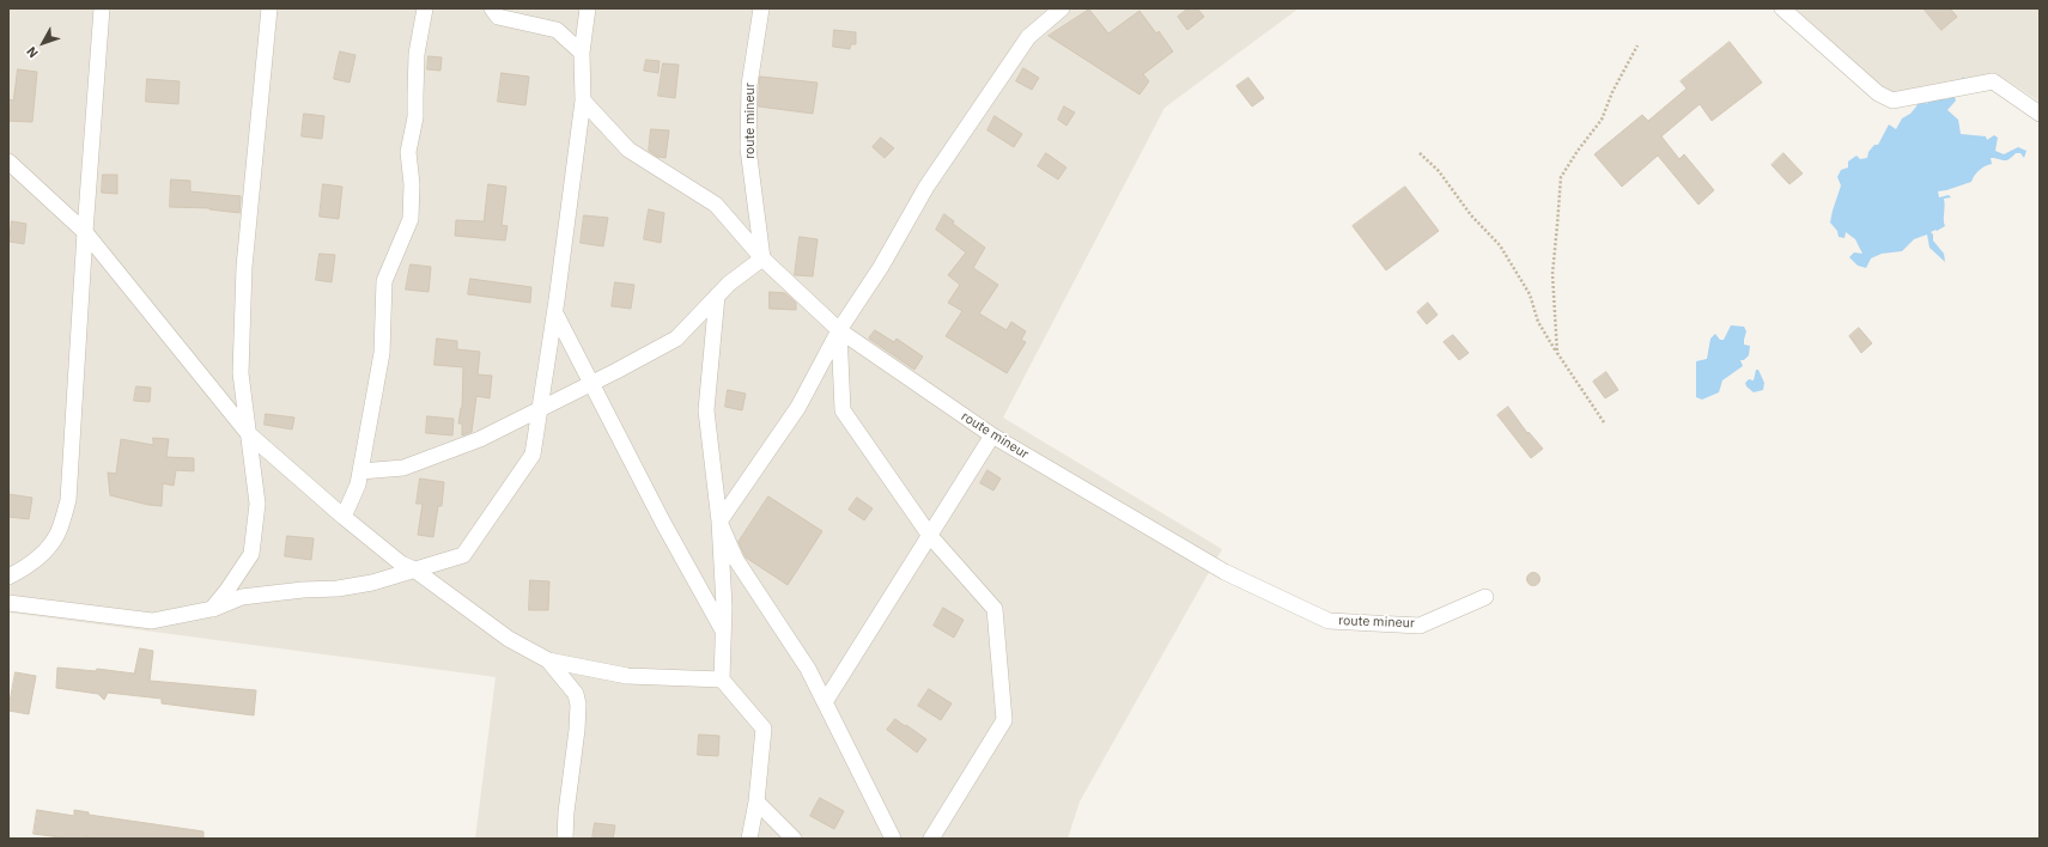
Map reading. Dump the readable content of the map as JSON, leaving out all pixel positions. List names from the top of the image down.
{
  "streets": {
    "street": ["route mineur"]
  },
  "north": "bottom left"
}
